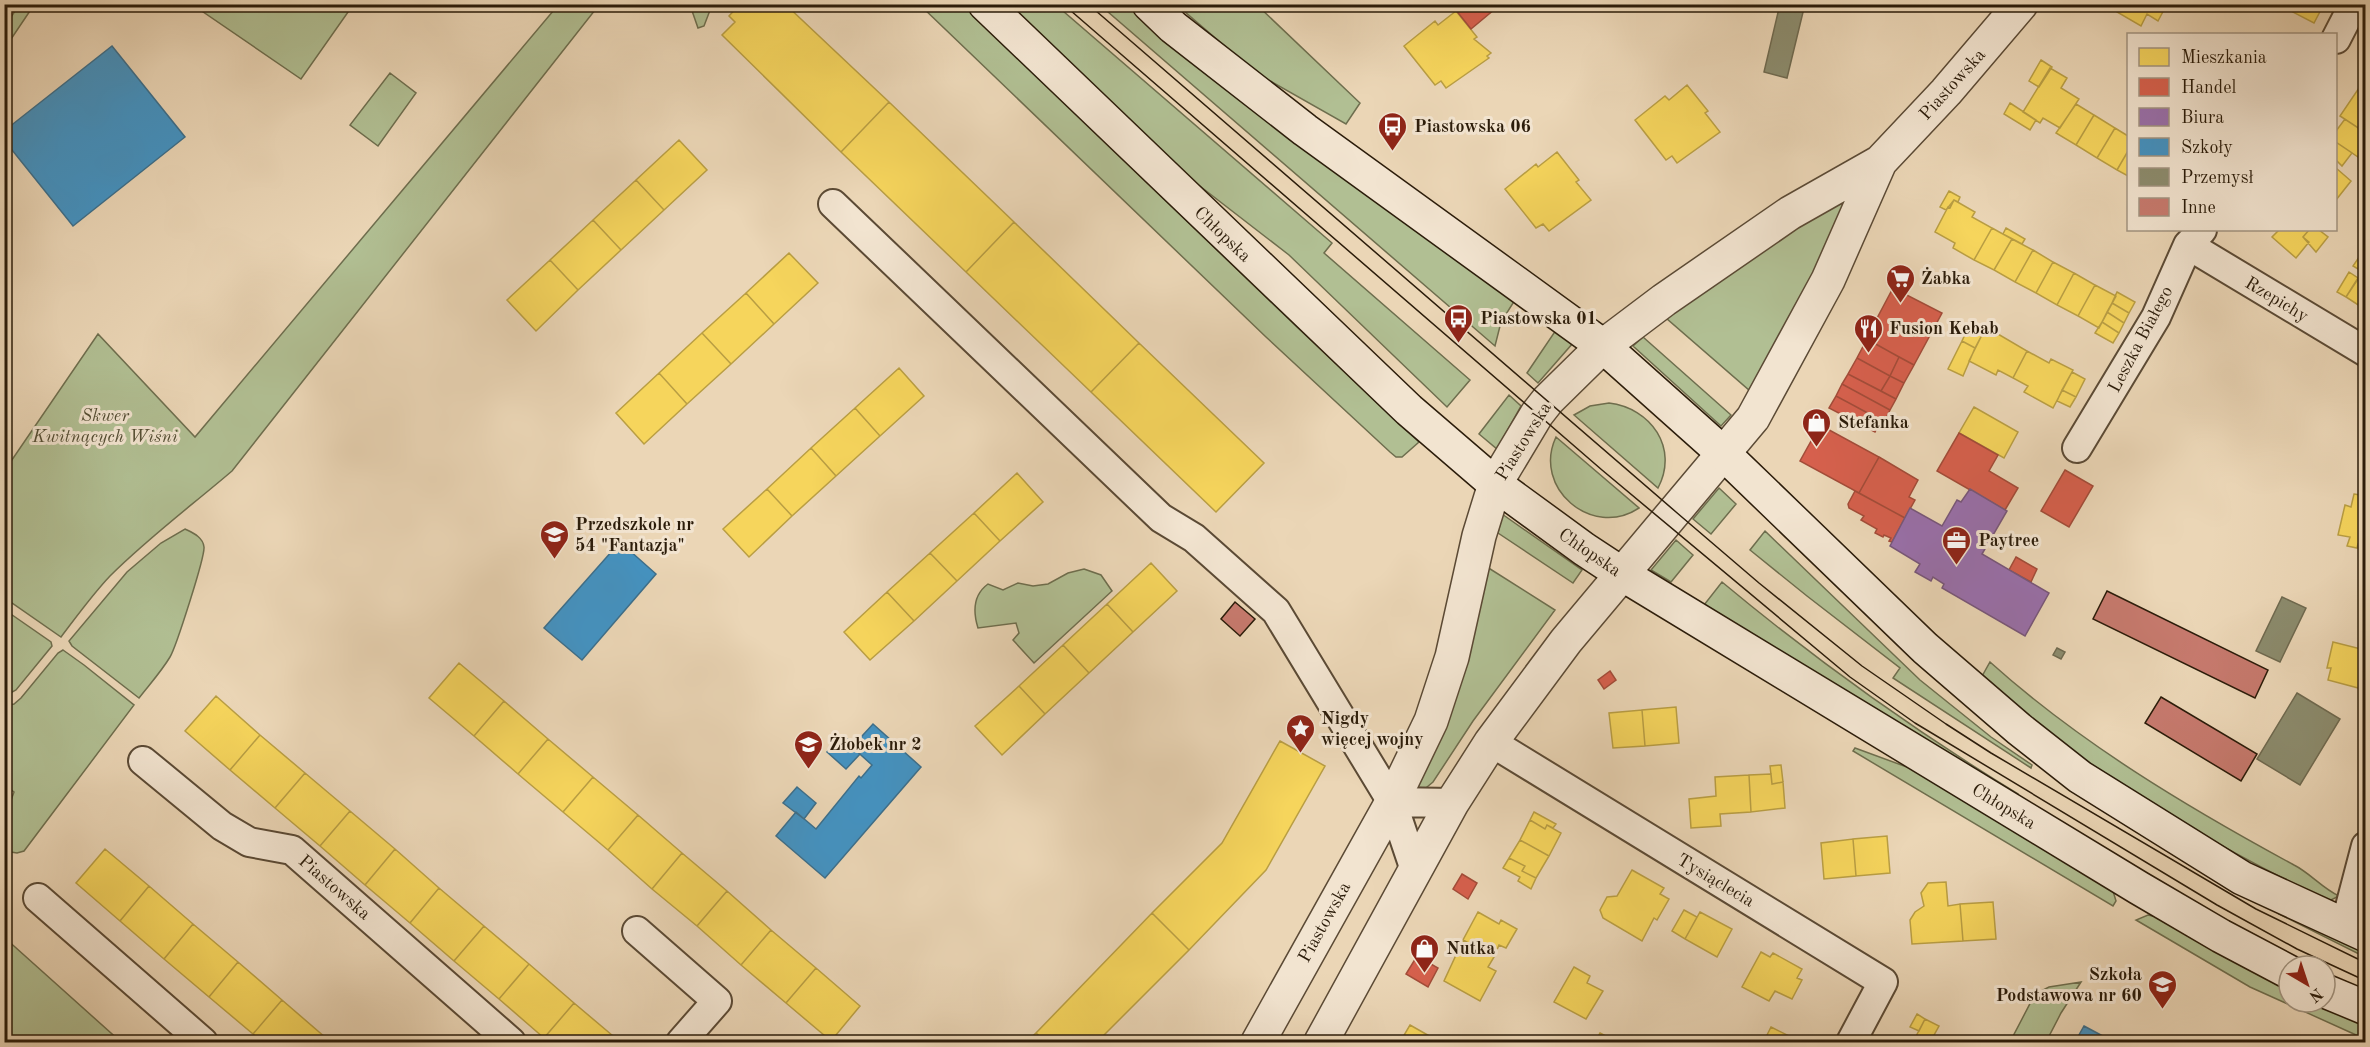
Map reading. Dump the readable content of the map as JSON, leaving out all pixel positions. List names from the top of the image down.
{
  "streets": {
    "main road": ["Piastowska", "Chłopska"],
    "street": ["Rzepichy", "Leszka Białego", "Tysiąclecia"]
  },
  "crossings": [
    ["Piastowska", "Chłopska"],
    ["Piastowska", "Tysiąclecia"],
    ["Rzepichy", "Leszka Białego"]
  ],
  "parks": ["Skwer Kwitnących Wiśni"],
  "places": {
    "bus stop": ["Piastowska 06", "Piastowska 01"],
    "supermarket": ["Żabka"],
    "restaurant": ["Fusion Kebab"],
    "shop": ["Stefanka", "Nutka"],
    "school or university": ["Przedszkole nr 54 \"Fantazja\"", "Żłobek nr 2", "Szkoła Podstawowa nr 60"],
    "office": ["Paytree"],
    "place": ["Nigdy więcej wojny"]
  },
  "legend": [
    "Mieszkania",
    "Handel",
    "Biura",
    "Szkoły",
    "Przemysł",
    "Inne"
  ],
  "north": "bottom right"
}
